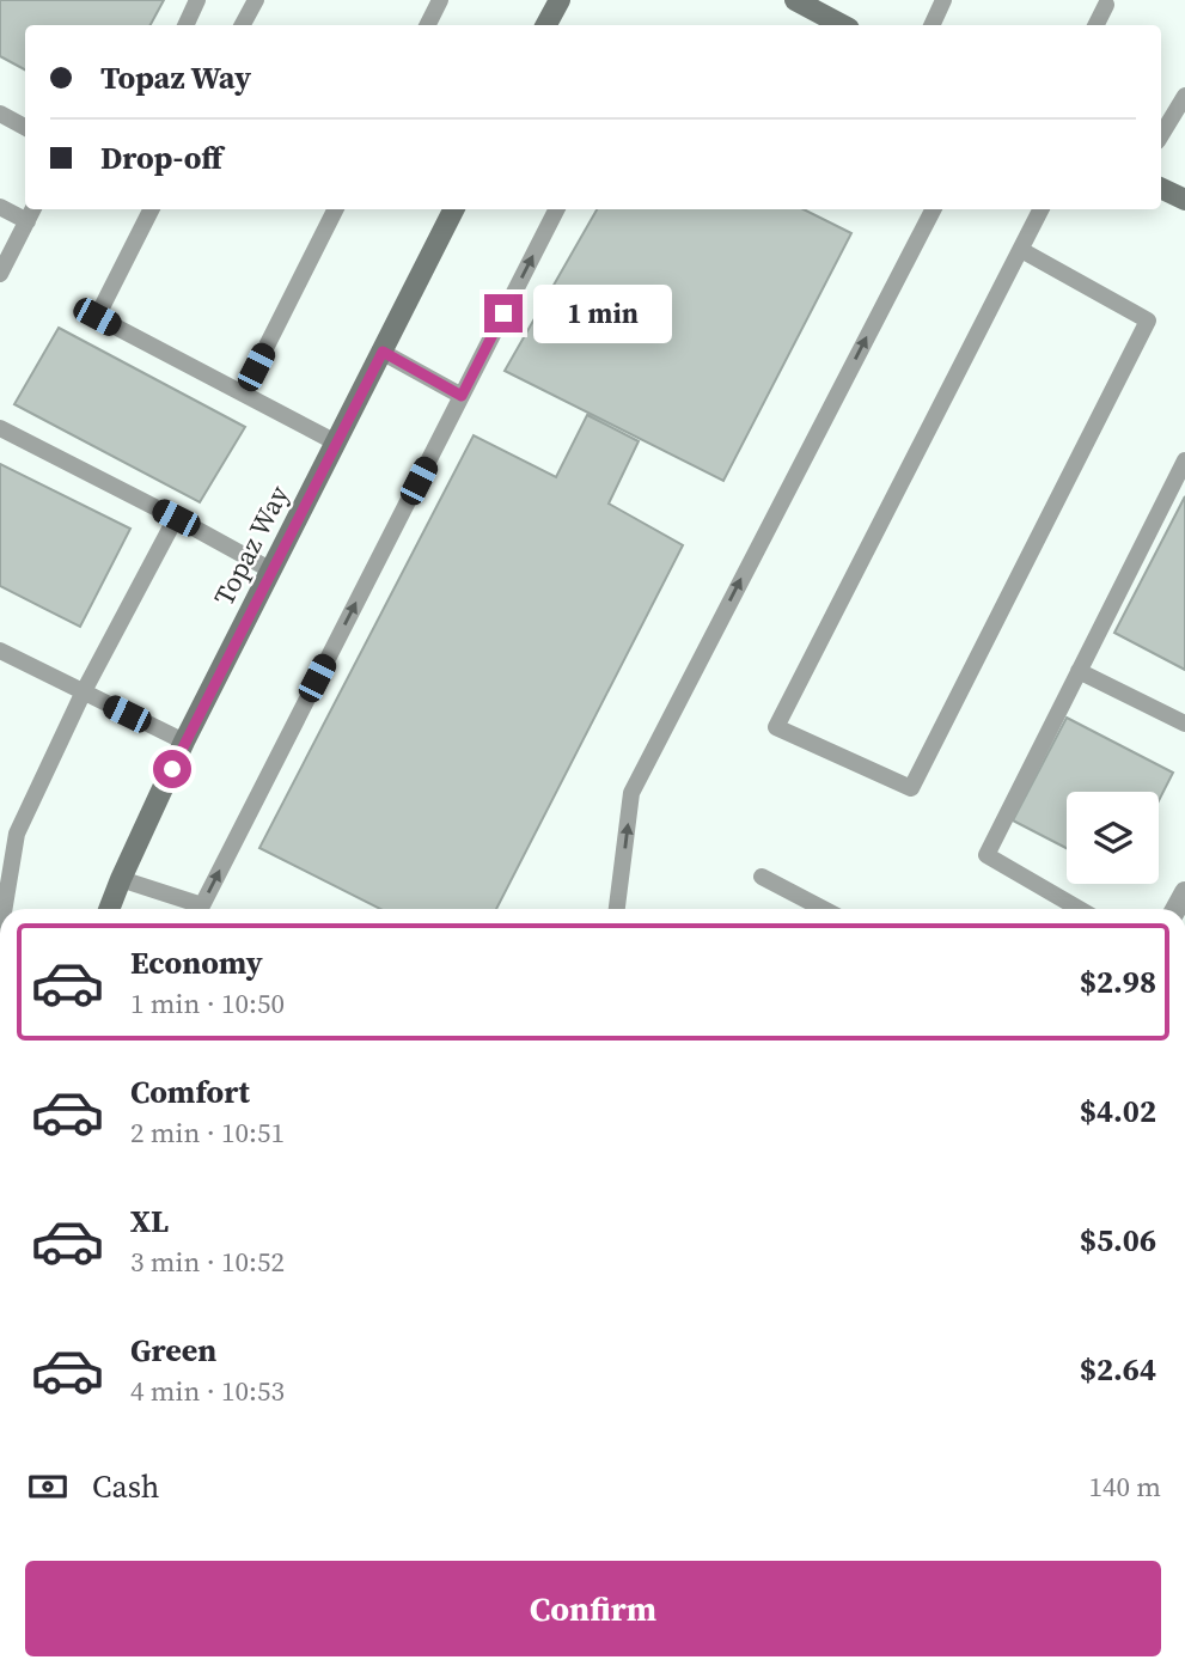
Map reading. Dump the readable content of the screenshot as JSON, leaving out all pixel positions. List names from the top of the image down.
{
  "streets": {
    "street": ["Topaz Way"]
  },
  "page": {
    "banner": ["Topaz Way", "Drop-off"],
    "bubble": "1 min",
    "list": [
      {
        "name": "Economy",
        "note": "1 min · 10:50",
        "value": "$2.98"
      },
      {
        "name": "Comfort",
        "note": "2 min · 10:51",
        "value": "$4.02"
      },
      {
        "name": "XL",
        "note": "3 min · 10:52",
        "value": "$5.06"
      },
      {
        "name": "Green",
        "note": "4 min · 10:53",
        "value": "$2.64"
      }
    ],
    "pay": ["Cash", "140 m"],
    "buttons": "Confirm"
  }
}
